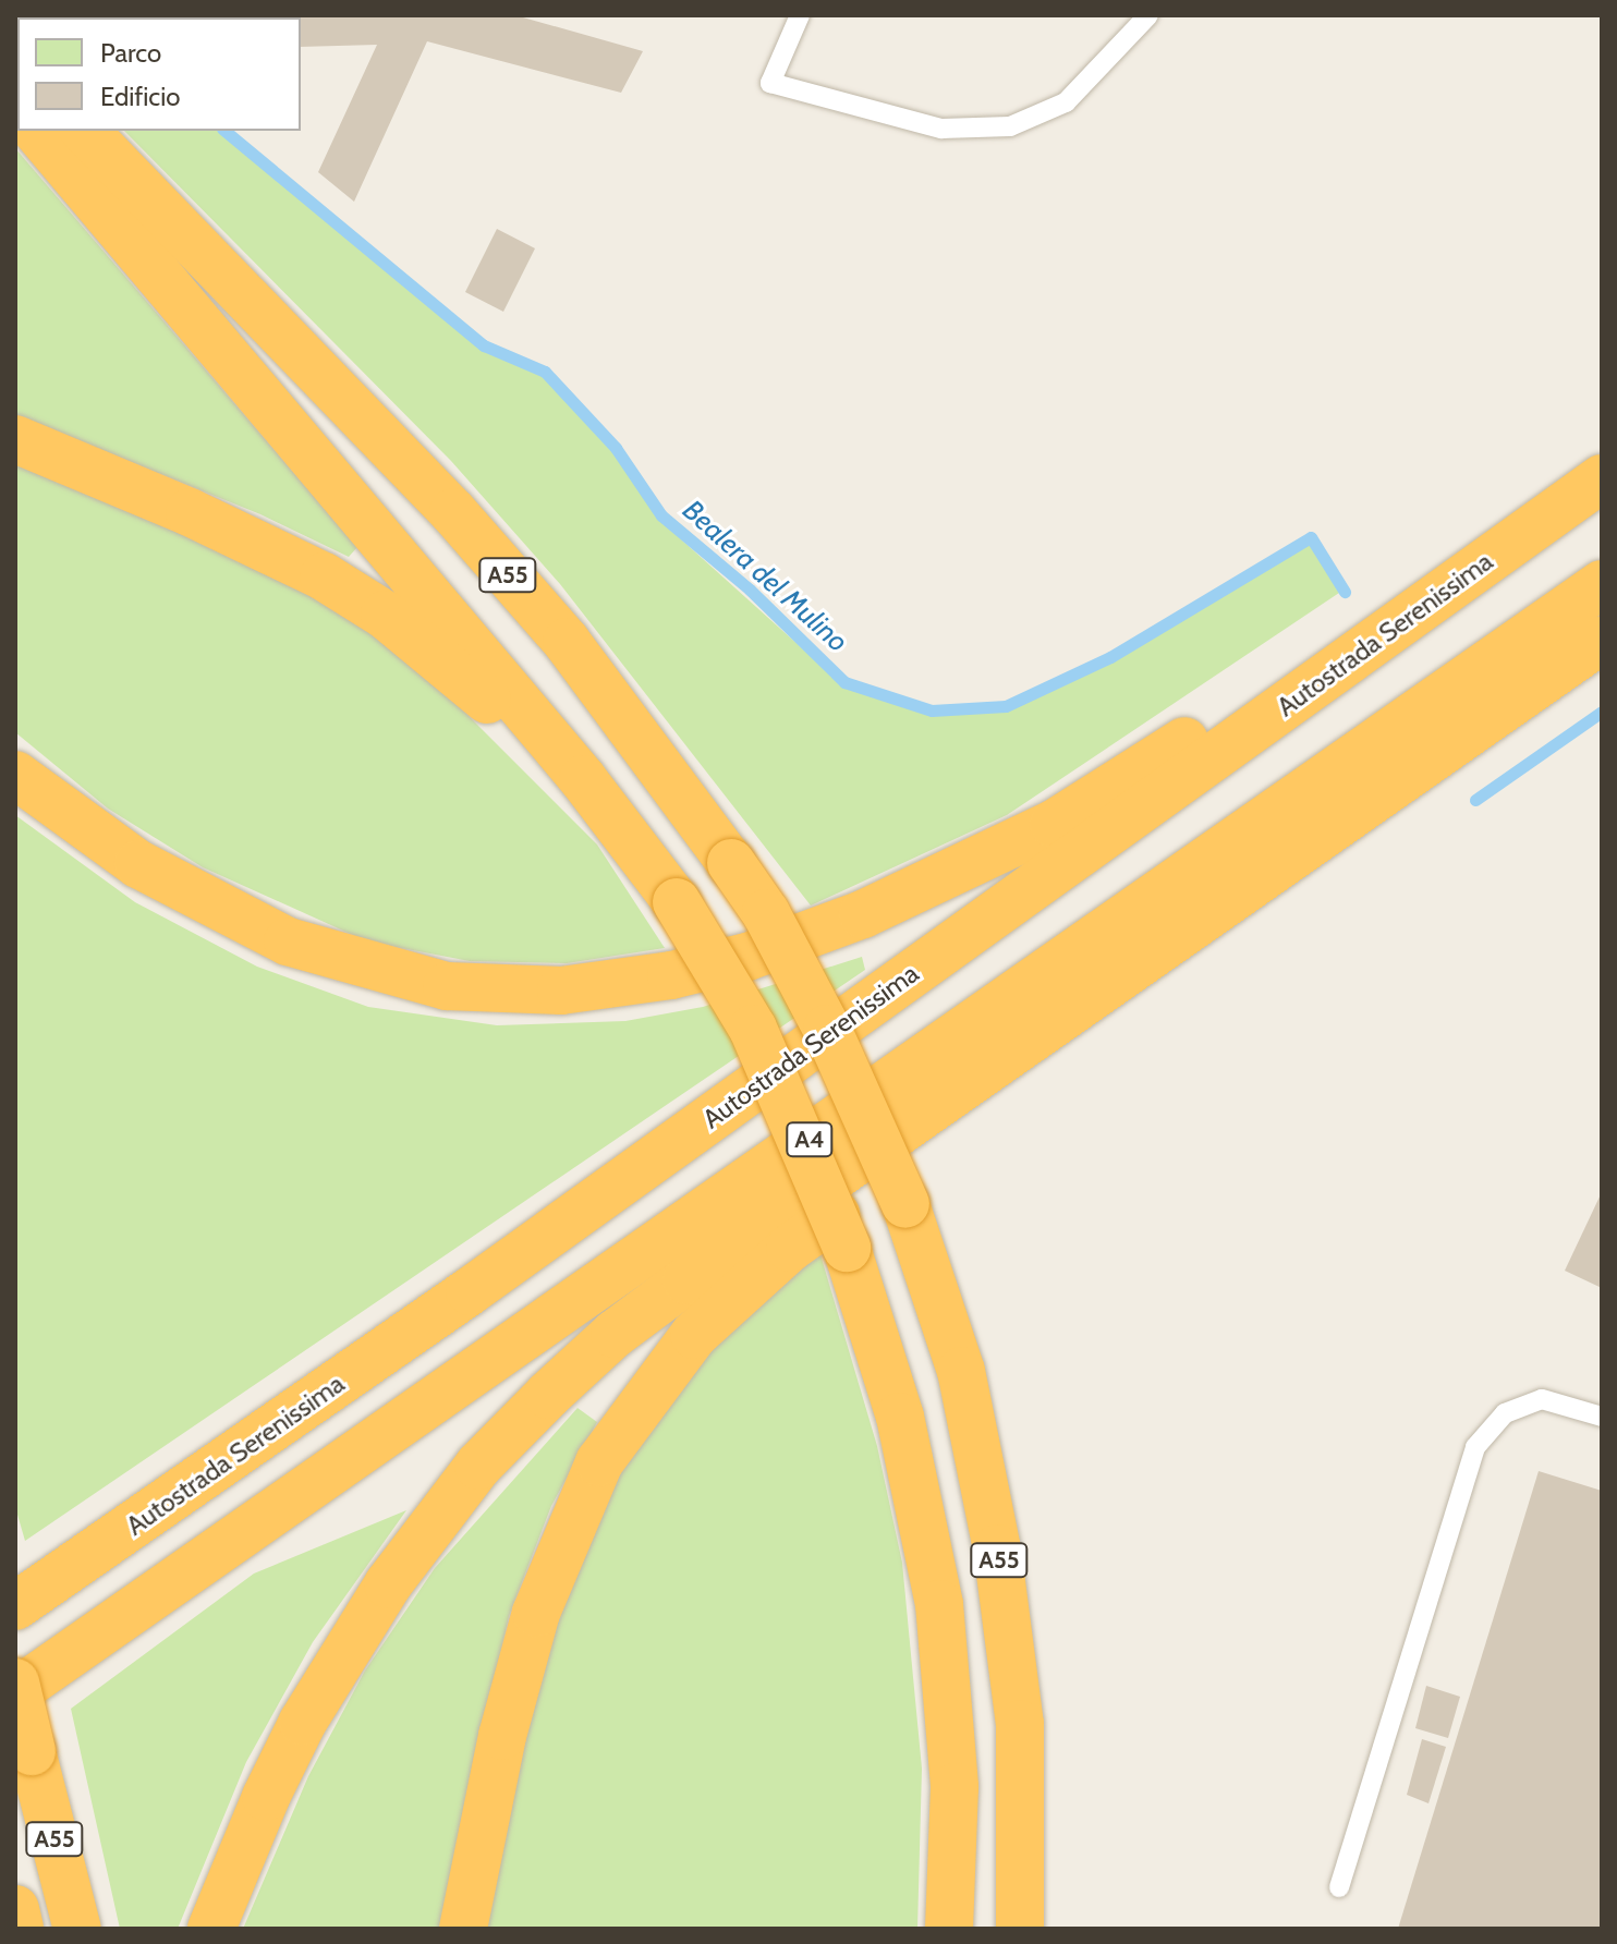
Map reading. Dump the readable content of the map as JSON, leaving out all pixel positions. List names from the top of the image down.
{
  "streets": {
    "highway": ["A55", "Autostrada Serenissima", "A4"]
  },
  "water": ["Bealera del Mulino"],
  "legend": ["Parco", "Edificio"]
}
